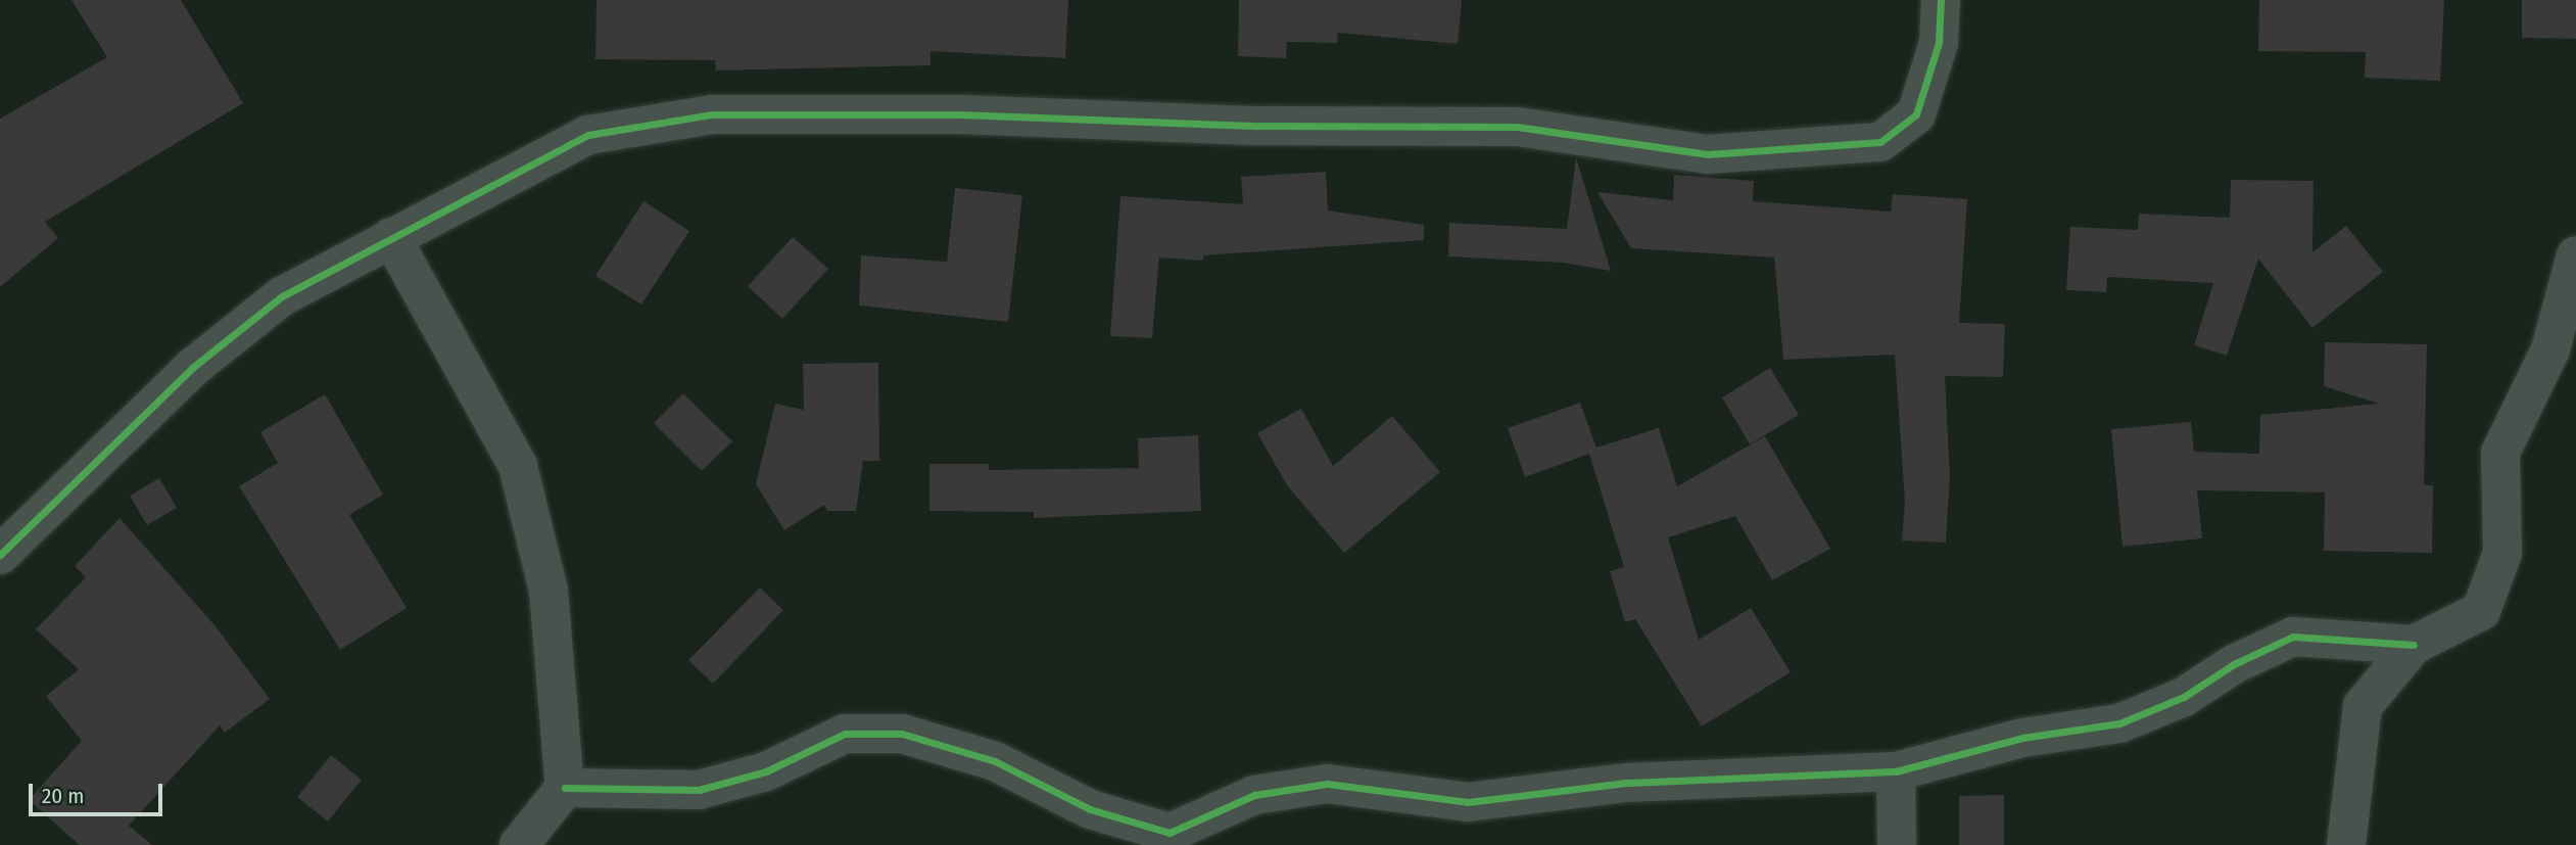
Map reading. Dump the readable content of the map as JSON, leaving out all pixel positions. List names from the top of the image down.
{
  "scale_bar": "20 m"
}
